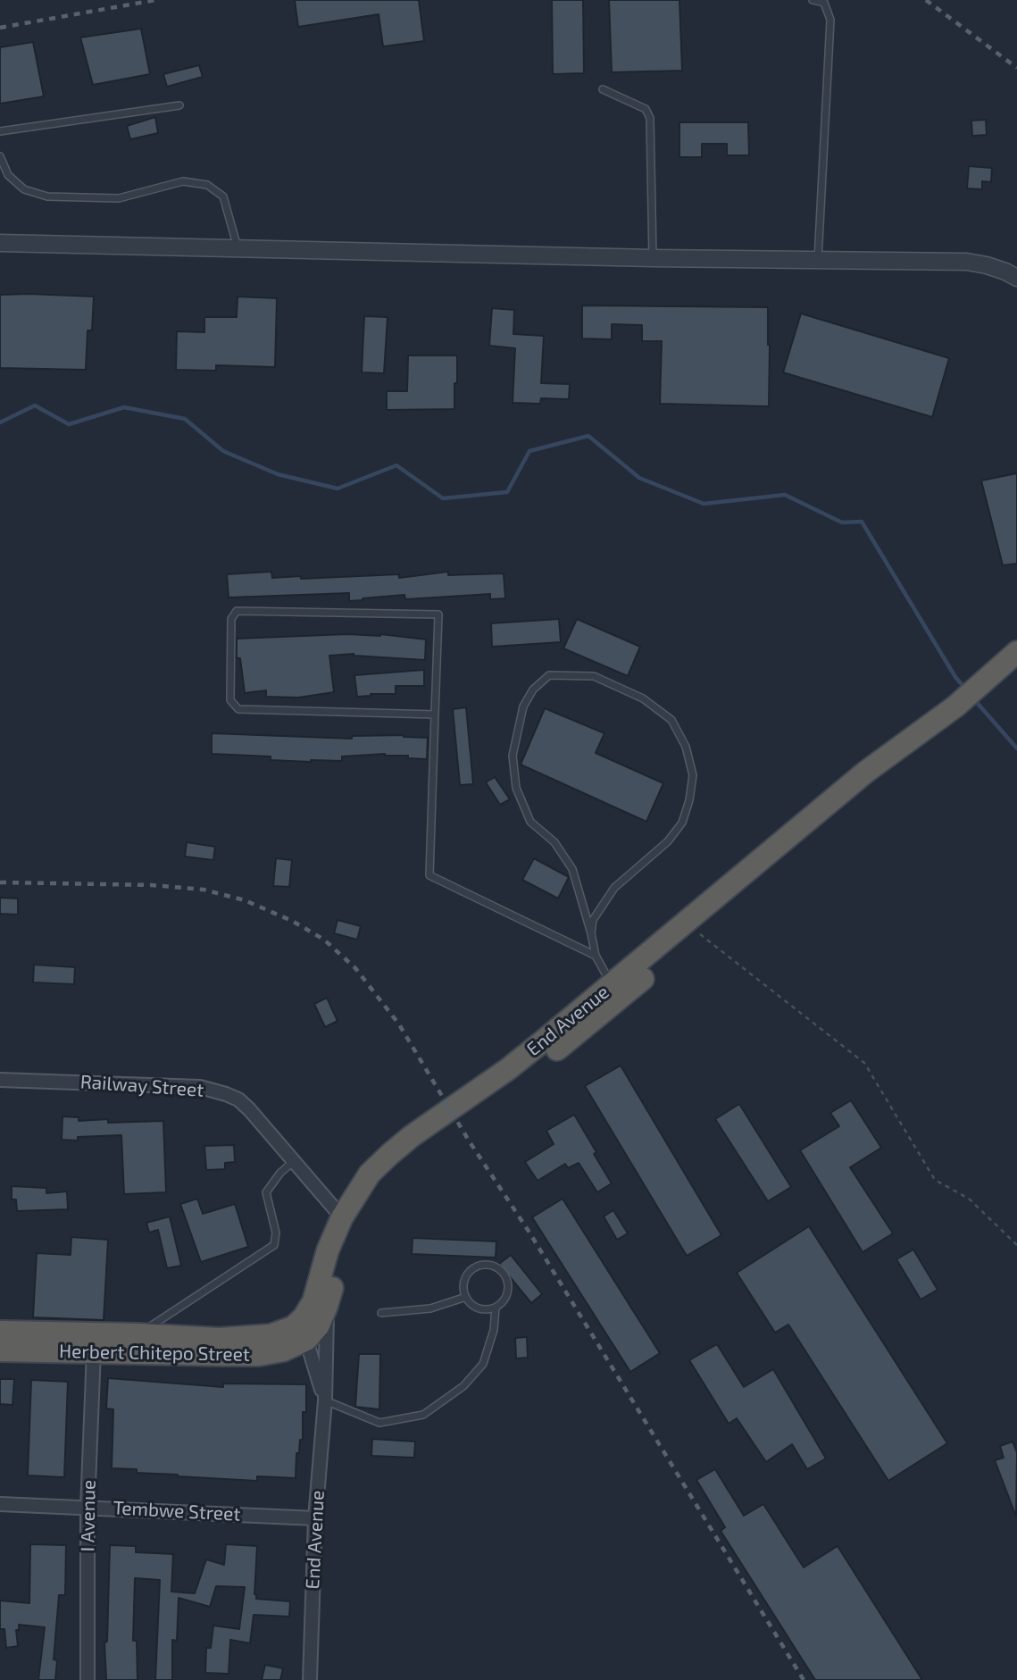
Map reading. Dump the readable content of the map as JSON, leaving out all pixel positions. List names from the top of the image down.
{
  "streets": {
    "highway": ["End Avenue", "Herbert Chitepo Street"],
    "street": ["Railway Street", "Tembwe Street", "I Avenue"]
  },
  "crossings": [
    ["End Avenue", "Railway Street"],
    ["End Avenue", "Herbert Chitepo Street"],
    ["End Avenue", "Tembwe Street"],
    ["Herbert Chitepo Street", "I Avenue"],
    ["Tembwe Street", "I Avenue"]
  ]
}
